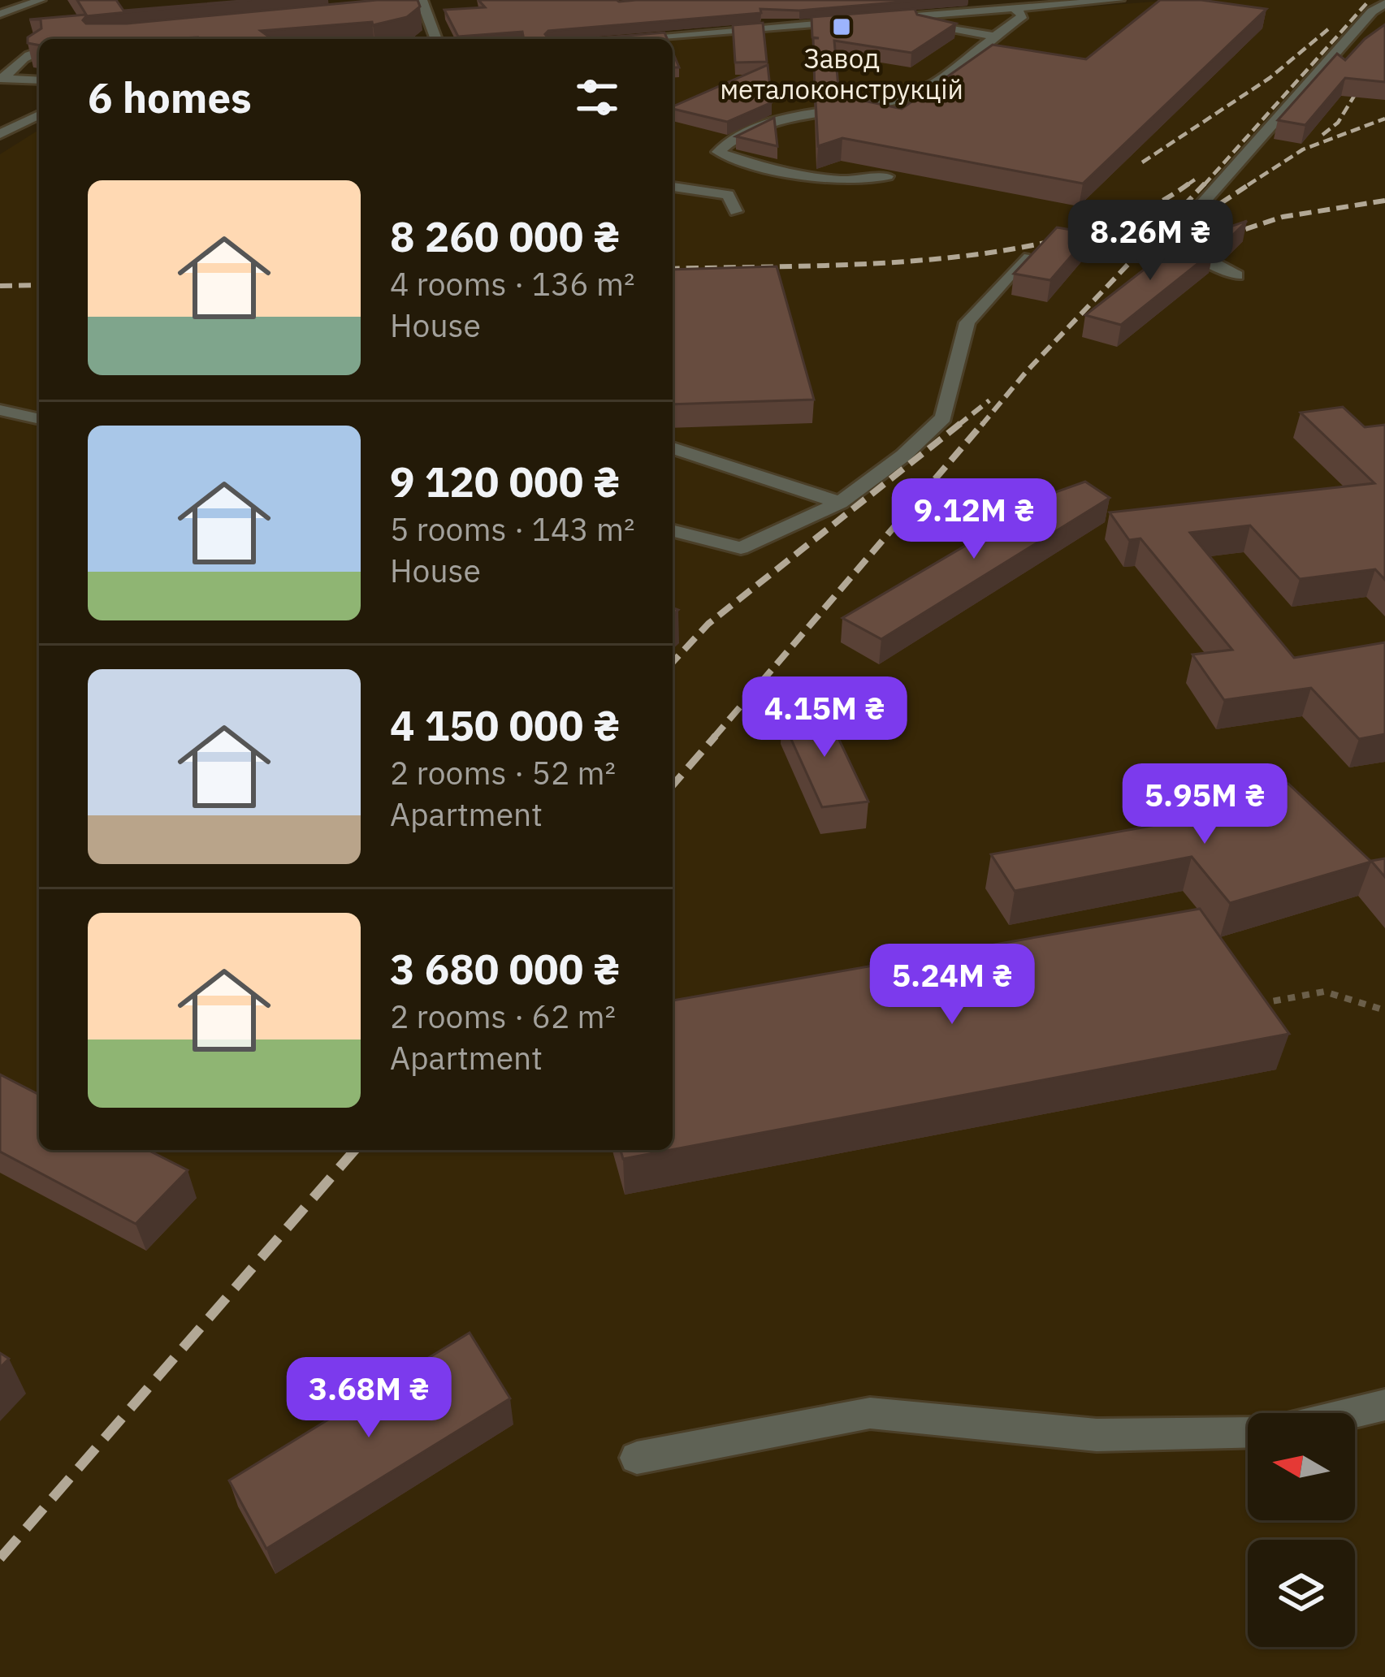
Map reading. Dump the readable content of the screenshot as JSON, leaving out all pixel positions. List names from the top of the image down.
{
  "places": {
    "transit": ["Завод металоконструкцій"]
  },
  "north": "left",
  "page": {
    "heading": "6 homes",
    "list": [
      {
        "name": "8 260 000 ₴",
        "note": "4 rooms · 136 m² · House"
      },
      {
        "name": "9 120 000 ₴",
        "note": "5 rooms · 143 m² · House"
      },
      {
        "name": "4 150 000 ₴",
        "note": "2 rooms · 52 m² · Apartment"
      },
      {
        "name": "3 680 000 ₴",
        "note": "2 rooms · 62 m² · Apartment"
      }
    ],
    "price": [
      "8.26M ₴",
      "9.12M ₴",
      "4.15M ₴",
      "5.95M ₴",
      "5.24M ₴",
      "3.68M ₴"
    ]
  }
}
